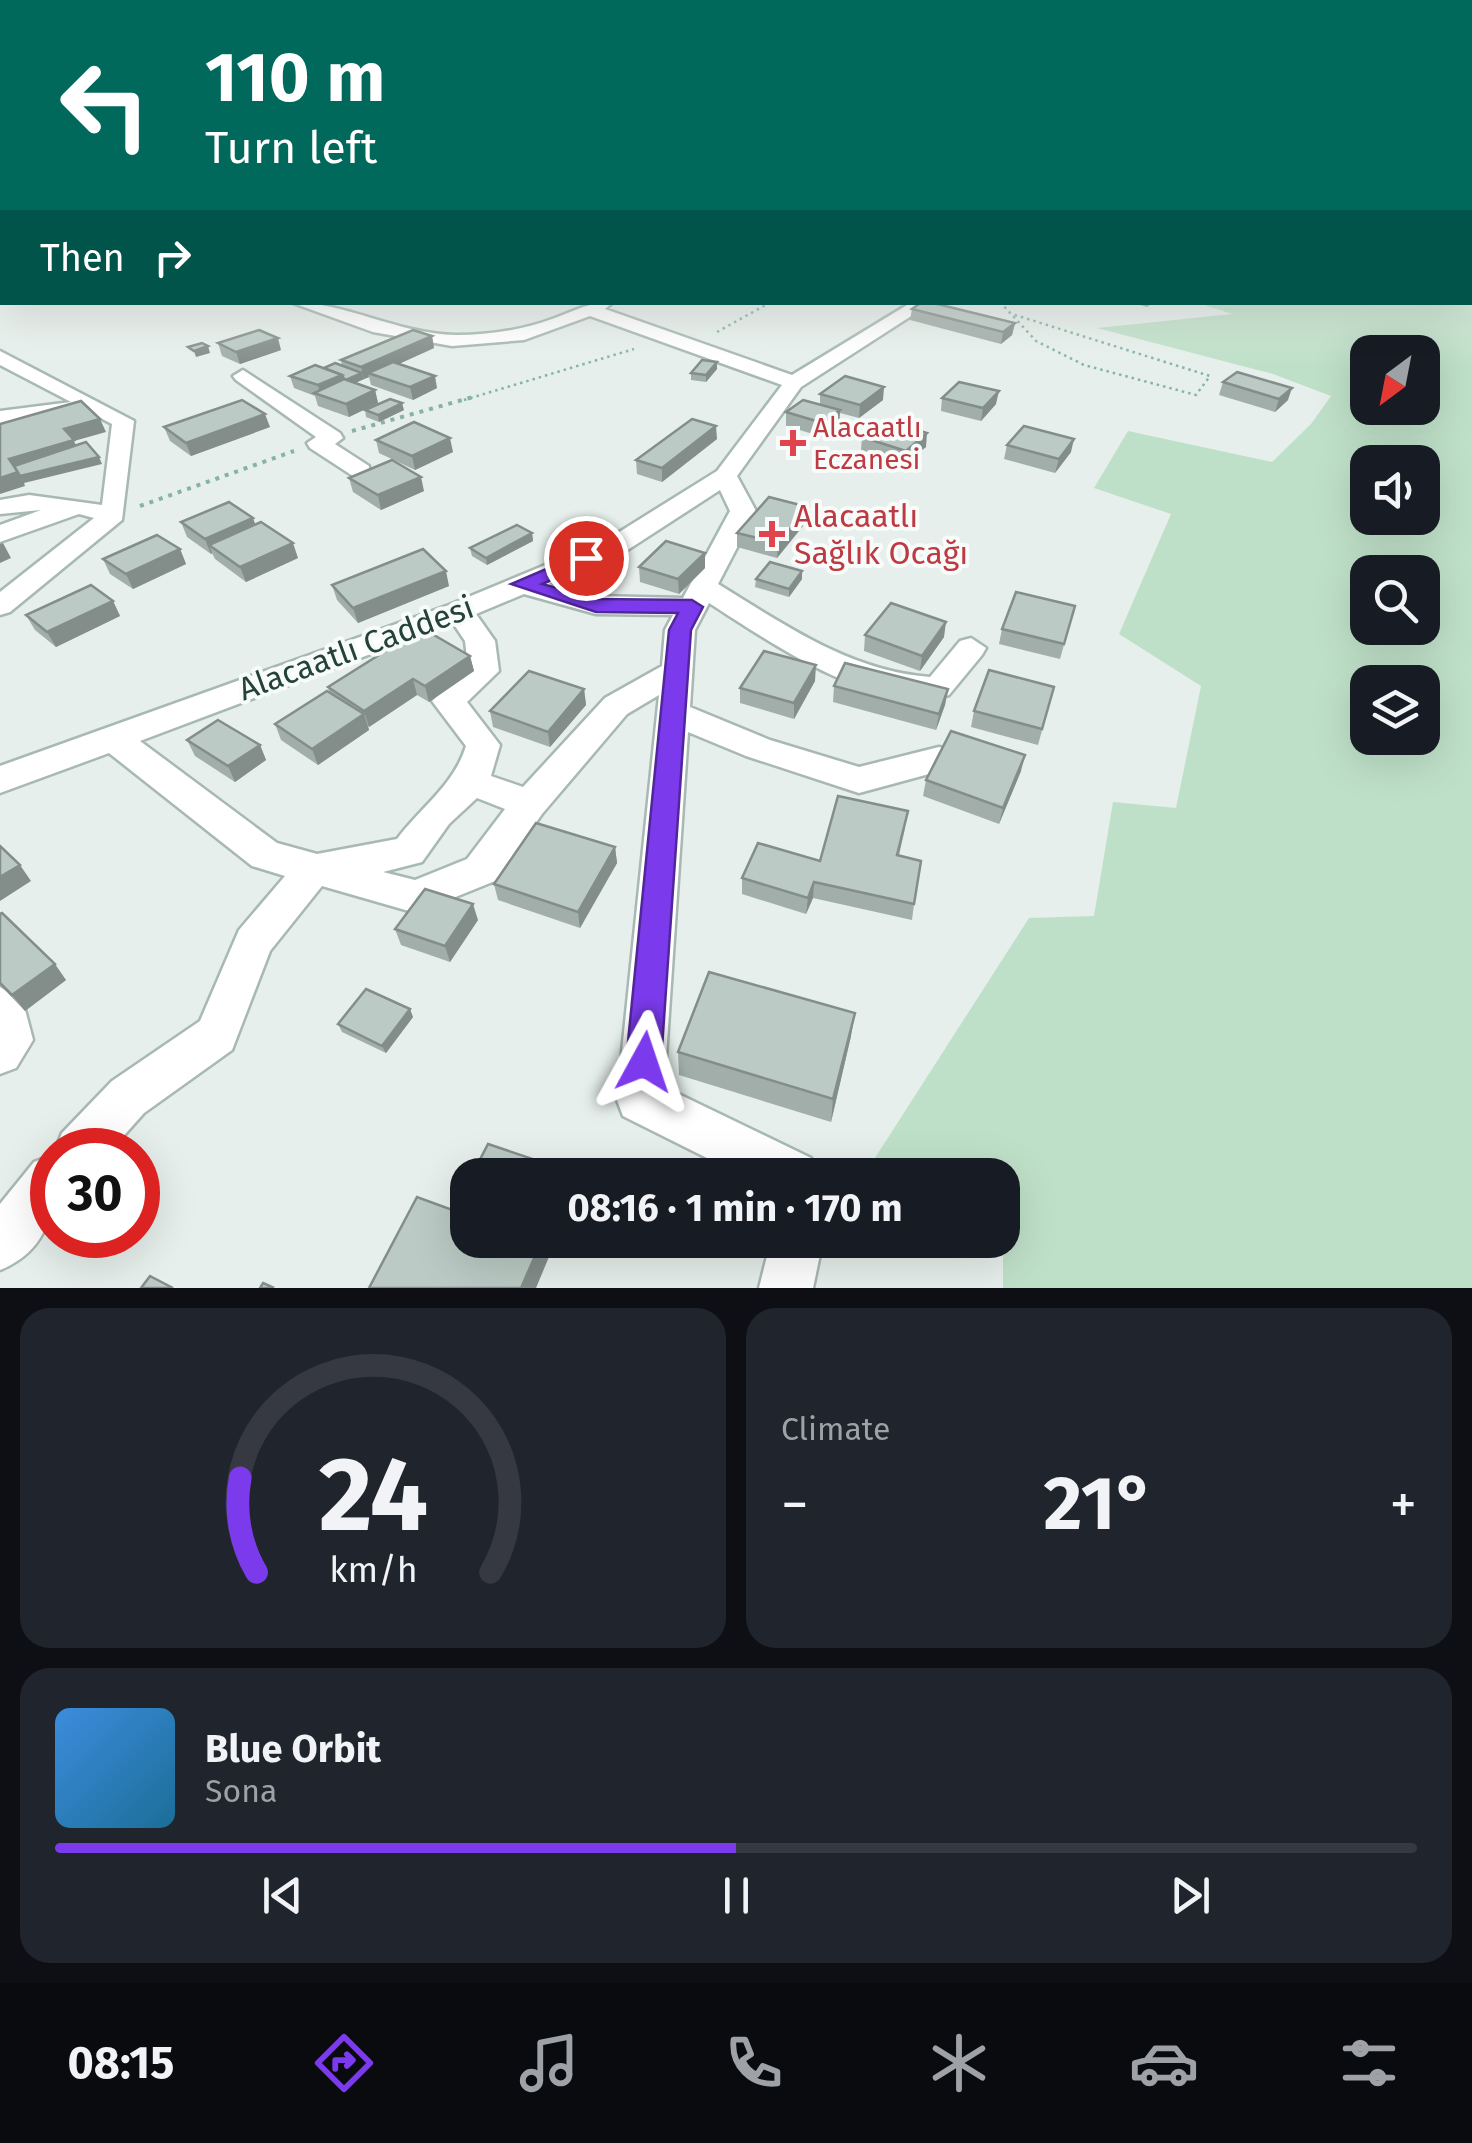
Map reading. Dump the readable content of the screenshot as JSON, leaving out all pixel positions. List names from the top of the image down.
{
  "streets": {
    "street": ["Alacaatlı Caddesi"]
  },
  "places": {
    "health": ["Alacaatlı Eczanesi", "Alacaatlı Sağlık Ocağı"]
  },
  "north": "bottom left",
  "page": {
    "turn": ["110 m", "Turn left"],
    "then": "Then",
    "limit": "30",
    "trip": "08:16 · 1 min · 170 m",
    "tile": "Climate",
    "heat": ["−", "21°", "+"],
    "song": ["Blue Orbit", "Sona"],
    "tabs": "08:15",
    "gauge": ["24", "km/h"]
  }
}
